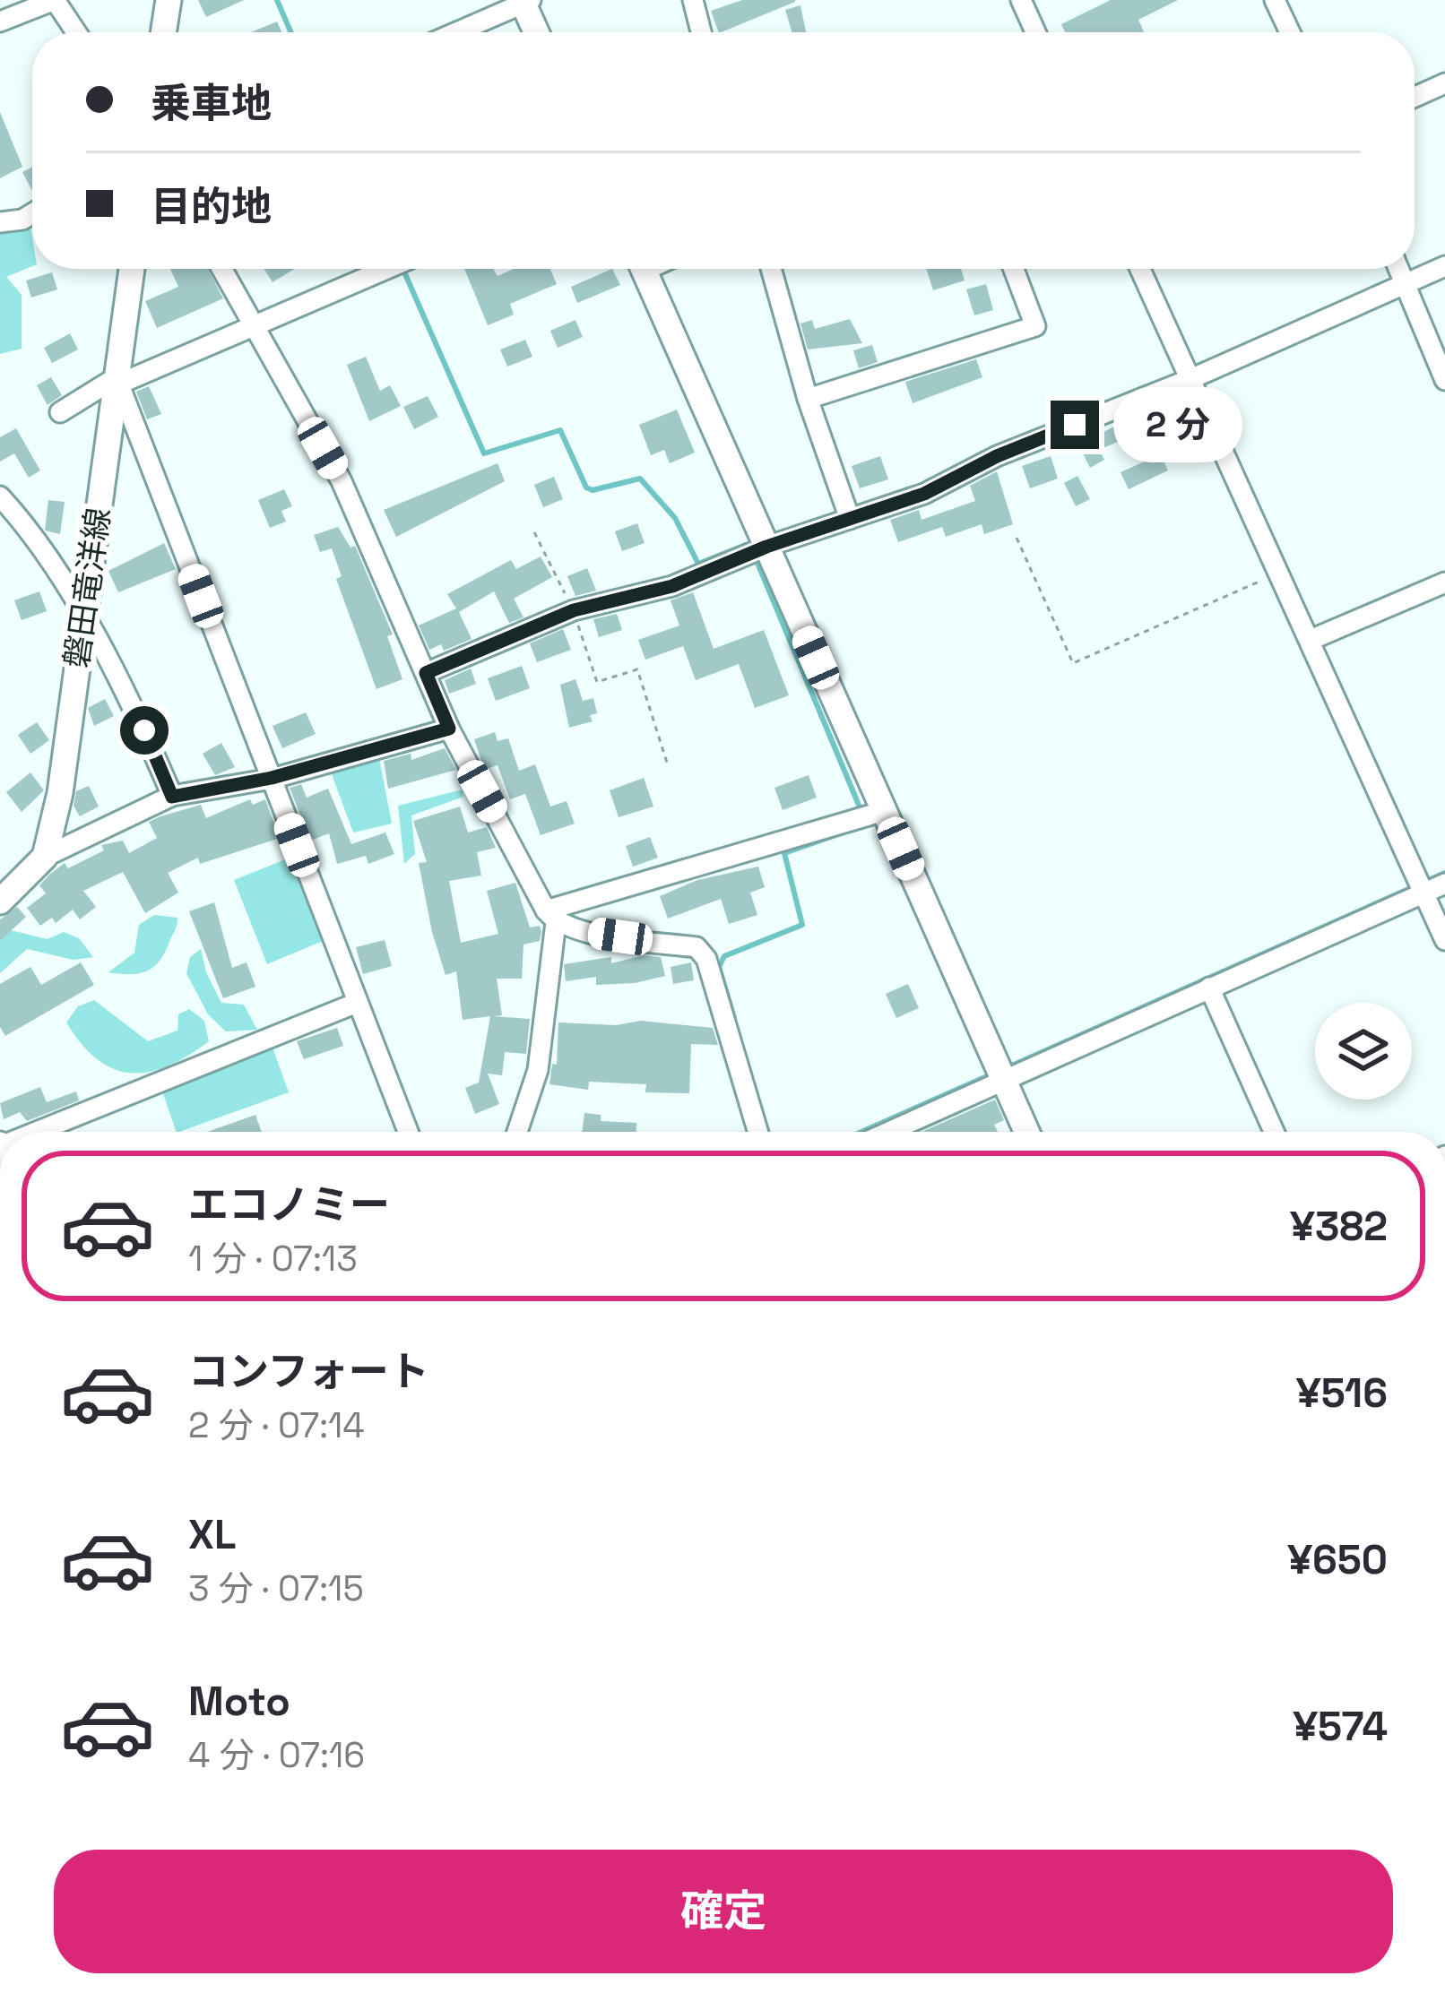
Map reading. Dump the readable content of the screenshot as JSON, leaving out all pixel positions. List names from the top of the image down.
{
  "streets": {
    "street": ["磐田竜洋線"]
  },
  "page": {
    "banner": ["乗車地", "目的地"],
    "bubble": "2 分",
    "list": [
      {
        "name": "エコノミー",
        "note": "1 分 · 07:13",
        "value": "¥382"
      },
      {
        "name": "コンフォート",
        "note": "2 分 · 07:14",
        "value": "¥516"
      },
      {
        "name": "XL",
        "note": "3 分 · 07:15",
        "value": "¥650"
      },
      {
        "name": "Moto",
        "note": "4 分 · 07:16",
        "value": "¥574"
      }
    ],
    "buttons": "確定"
  }
}
